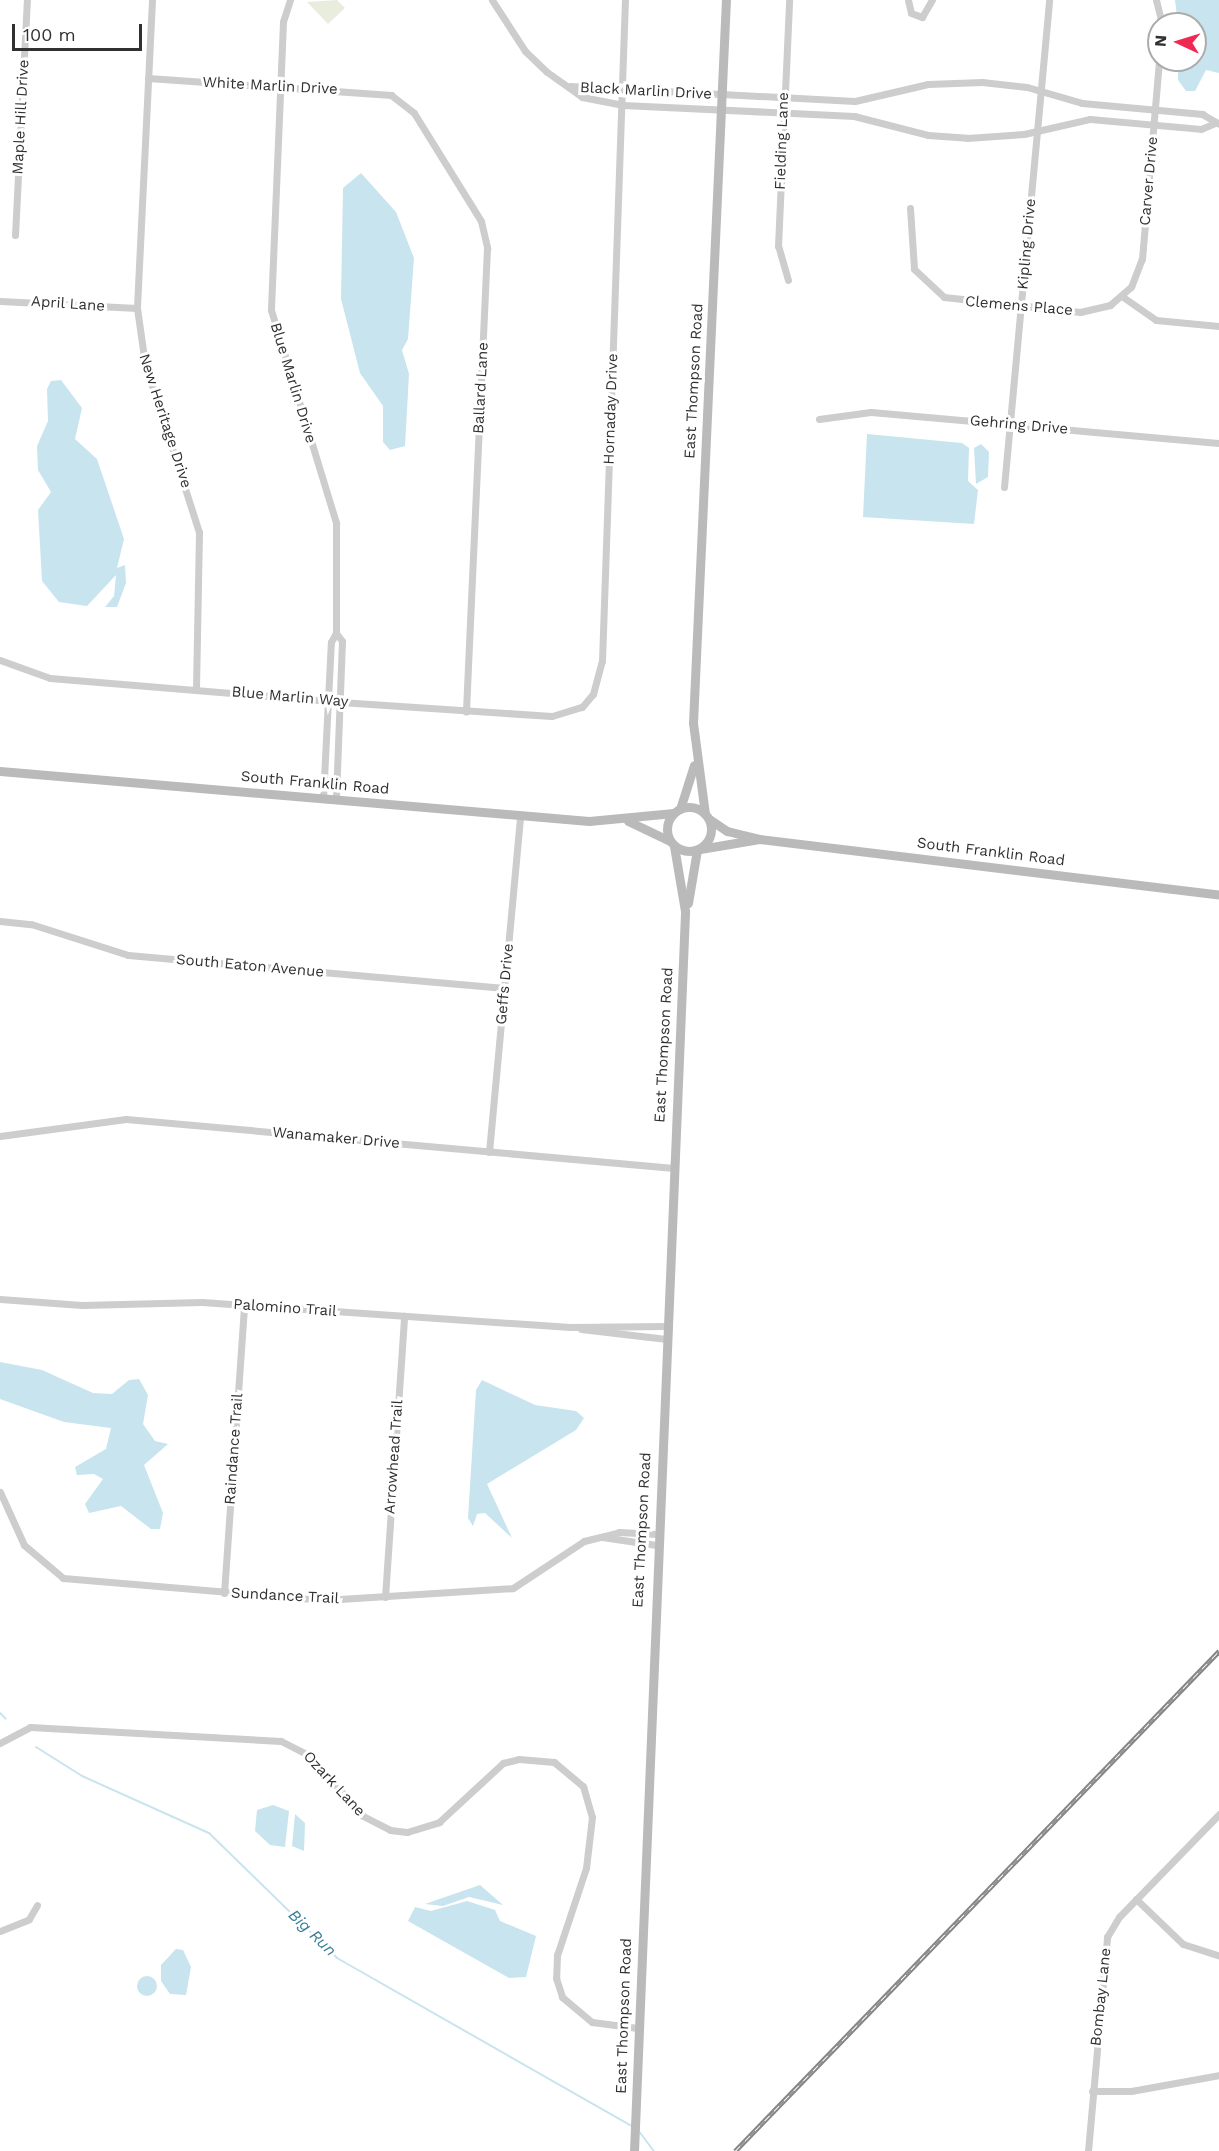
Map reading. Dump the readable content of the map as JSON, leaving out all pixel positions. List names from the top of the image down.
{
  "streets": {
    "main road": ["East Thompson Road", "South Franklin Road"],
    "street": [
      "White Marlin Drive",
      "Black Marlin Drive",
      "Maple Hill Drive",
      "Fielding Lane",
      "Carver Drive",
      "Kipling Drive",
      "April Lane",
      "Clemens Place",
      "Blue Marlin Drive",
      "Ballard Lane",
      "Hornaday Drive",
      "New Heritage Drive",
      "Gehring Drive",
      "Blue Marlin Way",
      "South Eaton Avenue",
      "Geffs Drive",
      "Wanamaker Drive",
      "Palomino Trail",
      "Raindance Trail",
      "Arrowhead Trail",
      "Sundance Trail",
      "Ozark Lane",
      "Bombay Lane"
    ]
  },
  "crossings": [
    ["White Marlin Drive", "Blue Marlin Drive"],
    ["White Marlin Drive", "Ballard Lane"],
    ["White Marlin Drive", "New Heritage Drive"],
    ["Black Marlin Drive", "Fielding Lane"],
    ["Black Marlin Drive", "Carver Drive"],
    ["Black Marlin Drive", "Kipling Drive"],
    ["Black Marlin Drive", "East Thompson Road"],
    ["Black Marlin Drive", "Hornaday Drive"],
    ["Carver Drive", "Clemens Place"],
    ["Kipling Drive", "Clemens Place"],
    ["Kipling Drive", "Gehring Drive"],
    ["April Lane", "New Heritage Drive"],
    ["East Thompson Road", "South Franklin Road"],
    ["East Thompson Road", "Wanamaker Drive"],
    ["East Thompson Road", "Palomino Trail"],
    ["East Thompson Road", "Sundance Trail"],
    ["East Thompson Road", "Ozark Lane"],
    ["Blue Marlin Drive", "Blue Marlin Way"],
    ["Blue Marlin Drive", "South Franklin Road"],
    ["Ballard Lane", "Blue Marlin Way"],
    ["Hornaday Drive", "Blue Marlin Way"],
    ["New Heritage Drive", "Blue Marlin Way"],
    ["South Franklin Road", "Geffs Drive"],
    ["South Eaton Avenue", "Geffs Drive"],
    ["Geffs Drive", "Wanamaker Drive"],
    ["Palomino Trail", "Raindance Trail"],
    ["Palomino Trail", "Arrowhead Trail"],
    ["Raindance Trail", "Sundance Trail"],
    ["Arrowhead Trail", "Sundance Trail"]
  ],
  "water": ["Big Run"],
  "scale_bar": "100 m",
  "north": "left"
}
